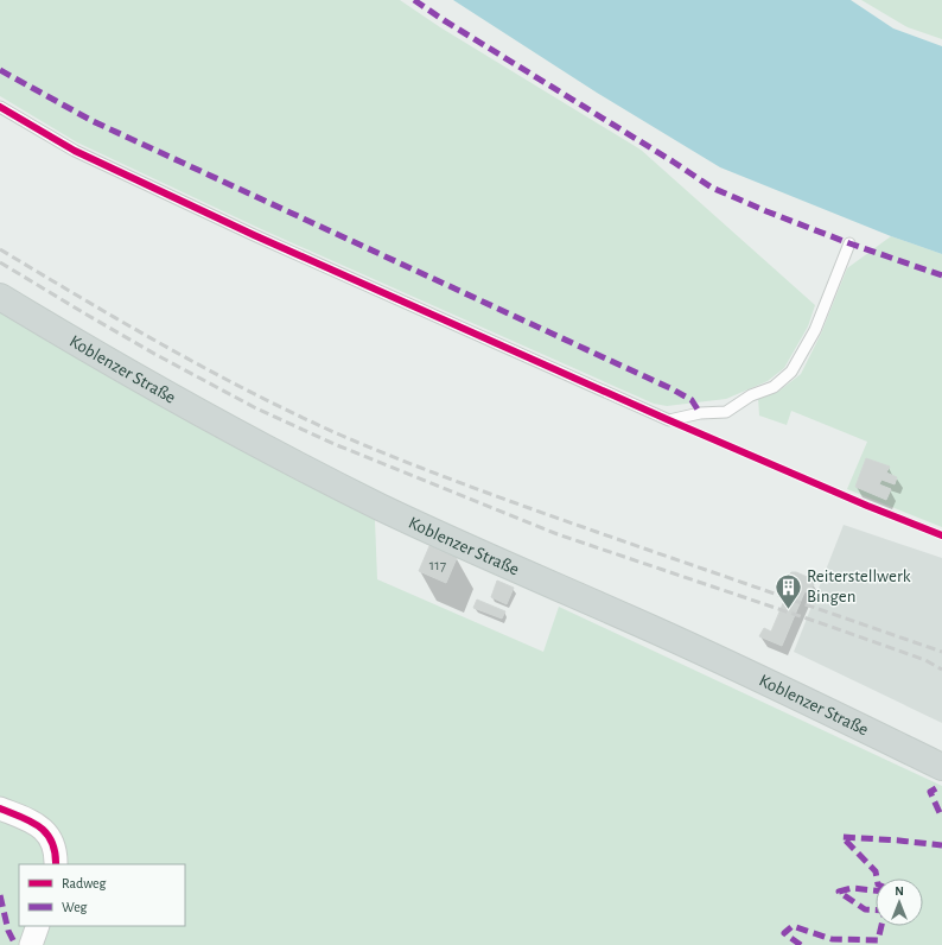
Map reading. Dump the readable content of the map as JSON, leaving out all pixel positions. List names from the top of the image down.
{
  "streets": {
    "main road": ["Koblenzer Straße"]
  },
  "places": {
    "building": ["Reiterstellwerk Bingen"]
  },
  "house_numbers": ["117"],
  "legend": ["Radweg", "Weg"],
  "north": "top"
}
